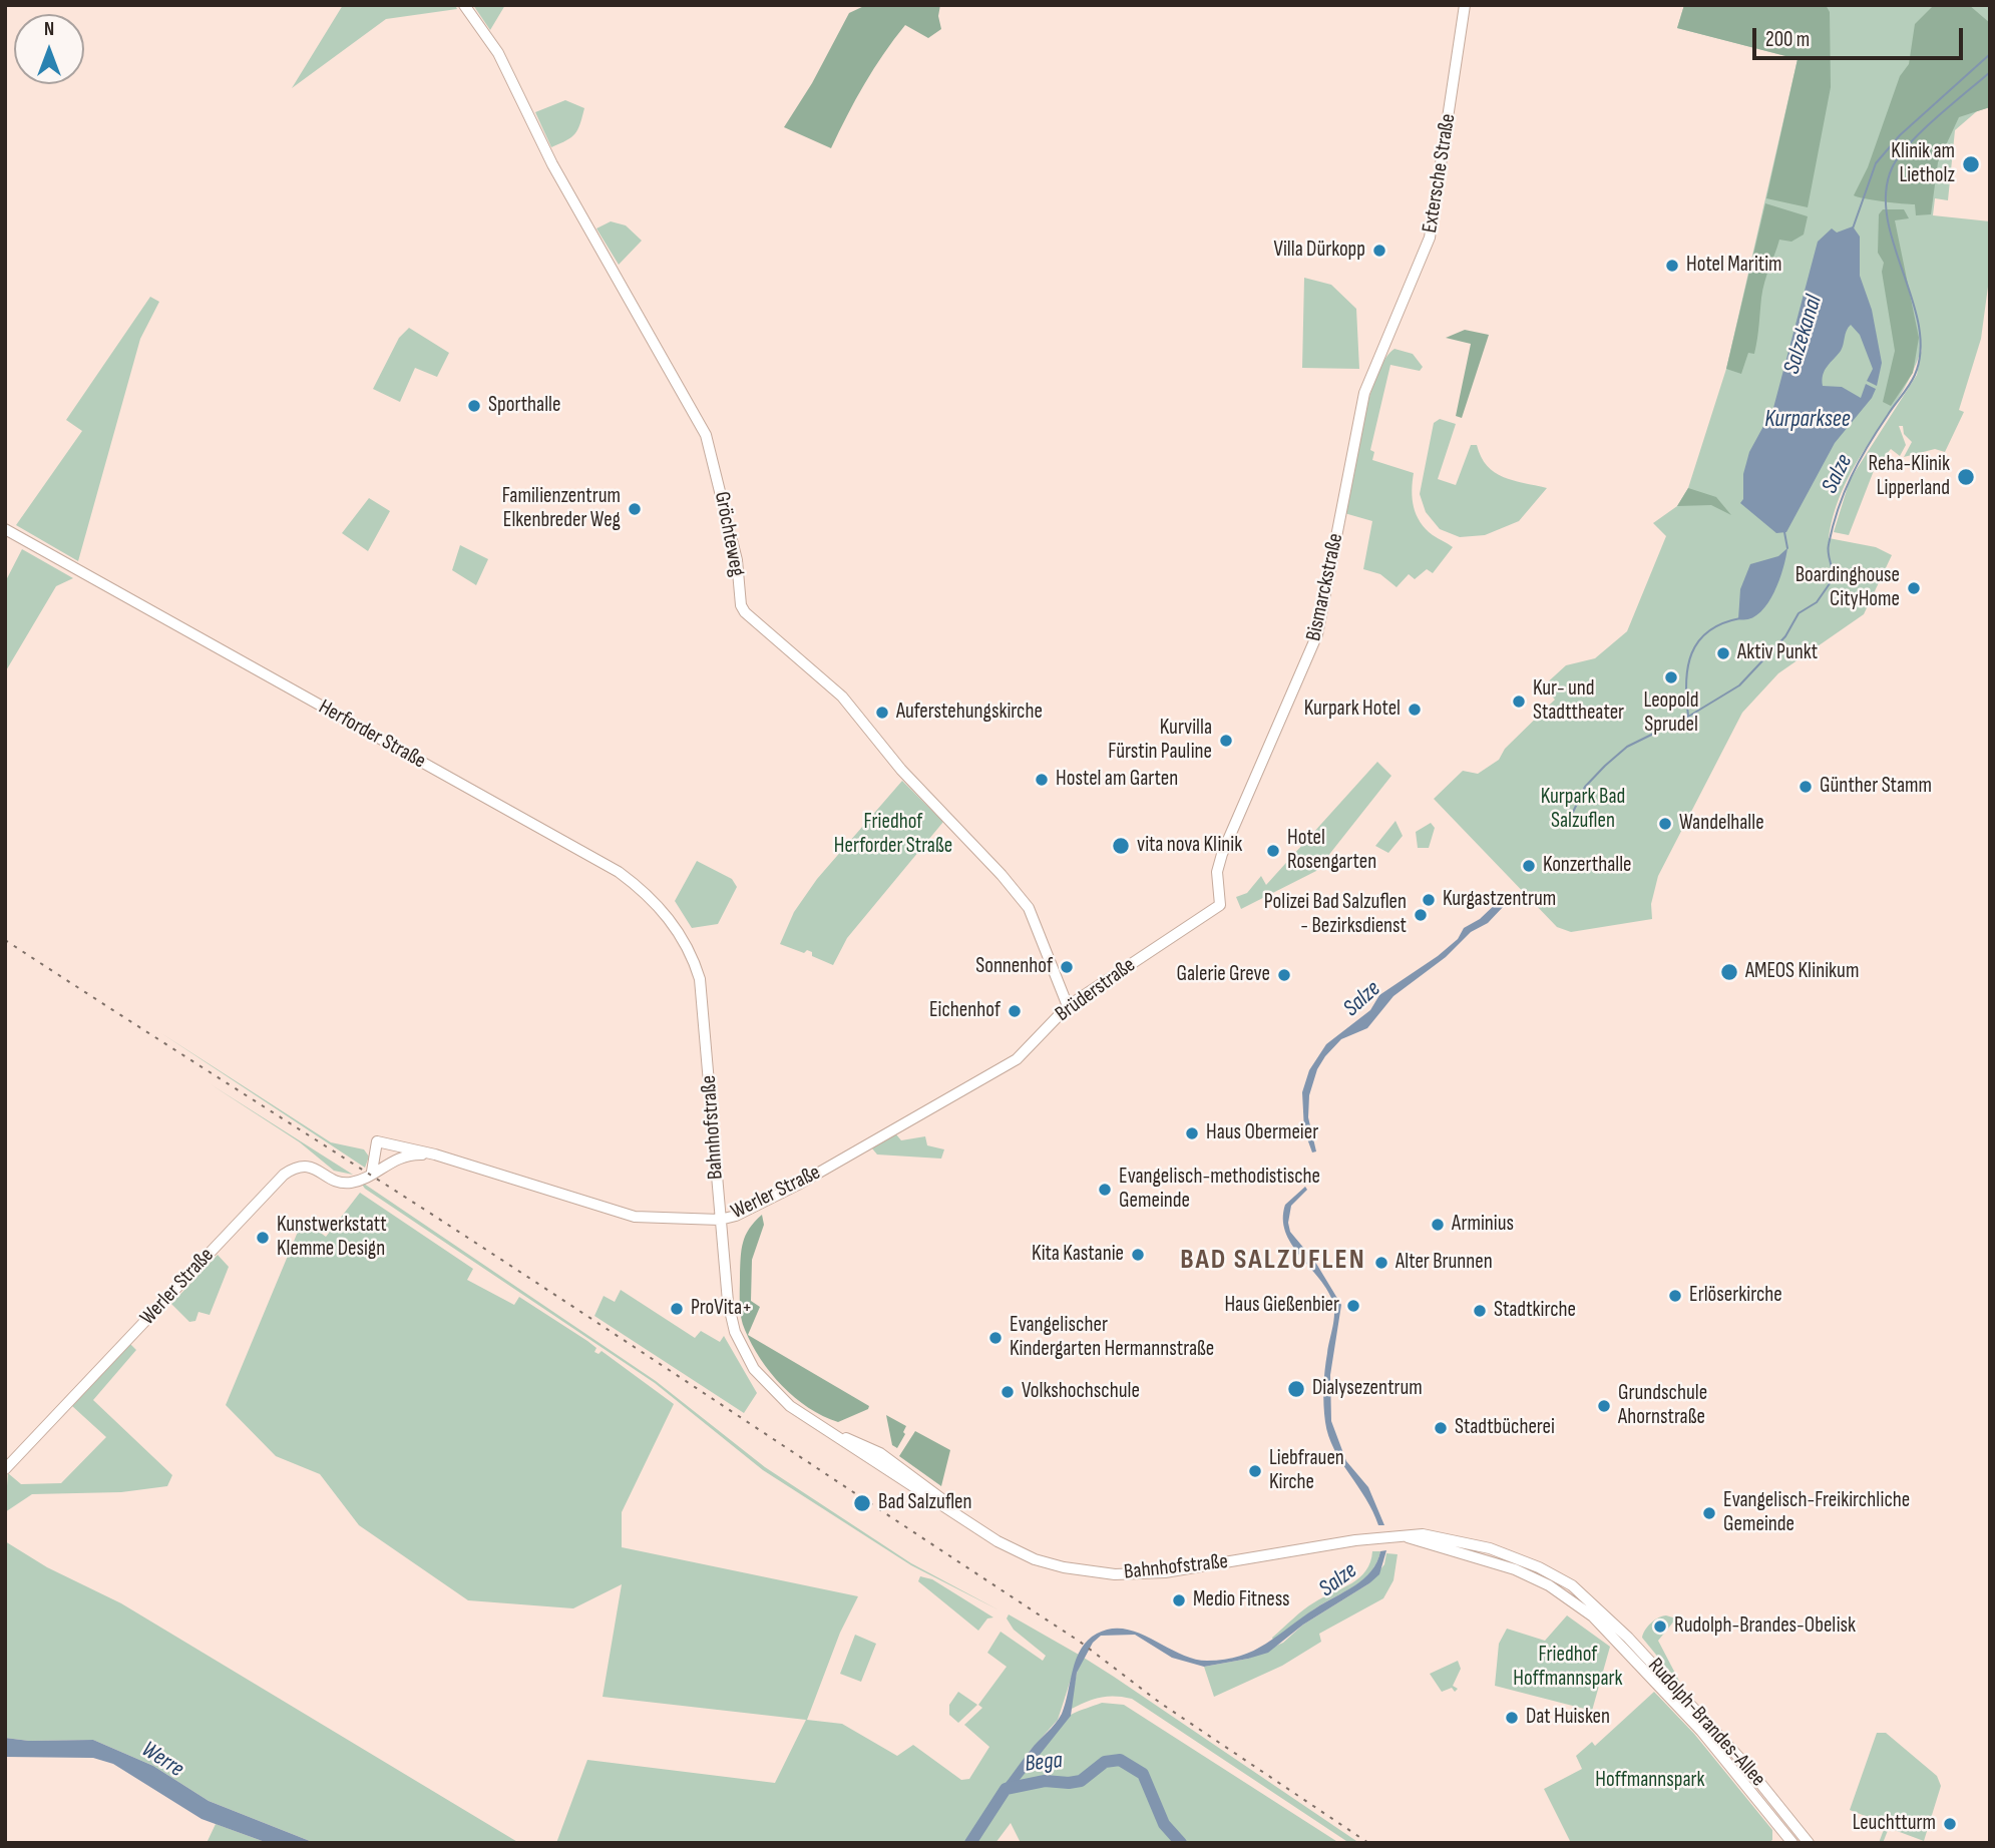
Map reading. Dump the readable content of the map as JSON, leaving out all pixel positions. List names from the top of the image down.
{
  "streets": {
    "main road": [
      "Extersche Straße",
      "Gröchteweg",
      "Bismarckstraße",
      "Herforder Straße",
      "Brüderstraße",
      "Bahnhofstraße",
      "Werler Straße",
      "Rudolph-Brandes-Allee"
    ]
  },
  "crossings": [
    ["Extersche Straße", "Bismarckstraße"],
    ["Gröchteweg", "Brüderstraße"],
    ["Bismarckstraße", "Brüderstraße"],
    ["Herforder Straße", "Bahnhofstraße"],
    ["Brüderstraße", "Werler Straße"],
    ["Bahnhofstraße", "Werler Straße"],
    ["Bahnhofstraße", "Rudolph-Brandes-Allee"]
  ],
  "districts": ["BAD SALZUFLEN"],
  "water": [
    "Salzekanal",
    "Kurparksee",
    "Salze",
    "Werre",
    "Bega"
  ],
  "parks": [
    "Kurpark Bad Salzuflen",
    "Friedhof Herforder Straße",
    "Friedhof Hoffmannspark",
    "Hoffmannspark"
  ],
  "places": [
    "Klinik am Lietholz",
    "Villa Dürkopp",
    "Hotel Maritim",
    "Sporthalle",
    "Reha-Klinik Lipperland",
    "Familienzentrum Elkenbreder Weg",
    "Boardinghouse CityHome",
    "Aktiv Punkt",
    "Leopold Sprudel",
    "Kur- und Stadttheater",
    "Kurpark Hotel",
    "Auferstehungskirche",
    "Kurvilla Fürstin Pauline",
    "Hostel am Garten",
    "Günther Stamm",
    "Wandelhalle",
    "vita nova Klinik",
    "Hotel Rosengarten",
    "Konzerthalle",
    "Kurgastzentrum",
    "Polizei Bad Salzuflen - Bezirksdienst",
    "Sonnenhof",
    "AMEOS Klinikum",
    "Galerie Greve",
    "Eichenhof",
    "Haus Obermeier",
    "Evangelisch-methodistische Gemeinde",
    "Arminius",
    "Kunstwerkstatt Klemme Design",
    "Kita Kastanie",
    "Alter Brunnen",
    "Erlöserkirche",
    "Haus Gießenbier",
    "ProVita+",
    "Stadtkirche",
    "Evangelischer Kindergarten Hermannstraße",
    "Dialysezentrum",
    "Volkshochschule",
    "Grundschule Ahornstraße",
    "Stadtbücherei",
    "Liebfrauen Kirche",
    "Bad Salzuflen",
    "Evangelisch-Freikirchliche Gemeinde",
    "Medio Fitness",
    "Rudolph-Brandes-Obelisk",
    "Dat Huisken",
    "Leuchtturm"
  ],
  "scale_bar": "200 m",
  "north": "top"
}
